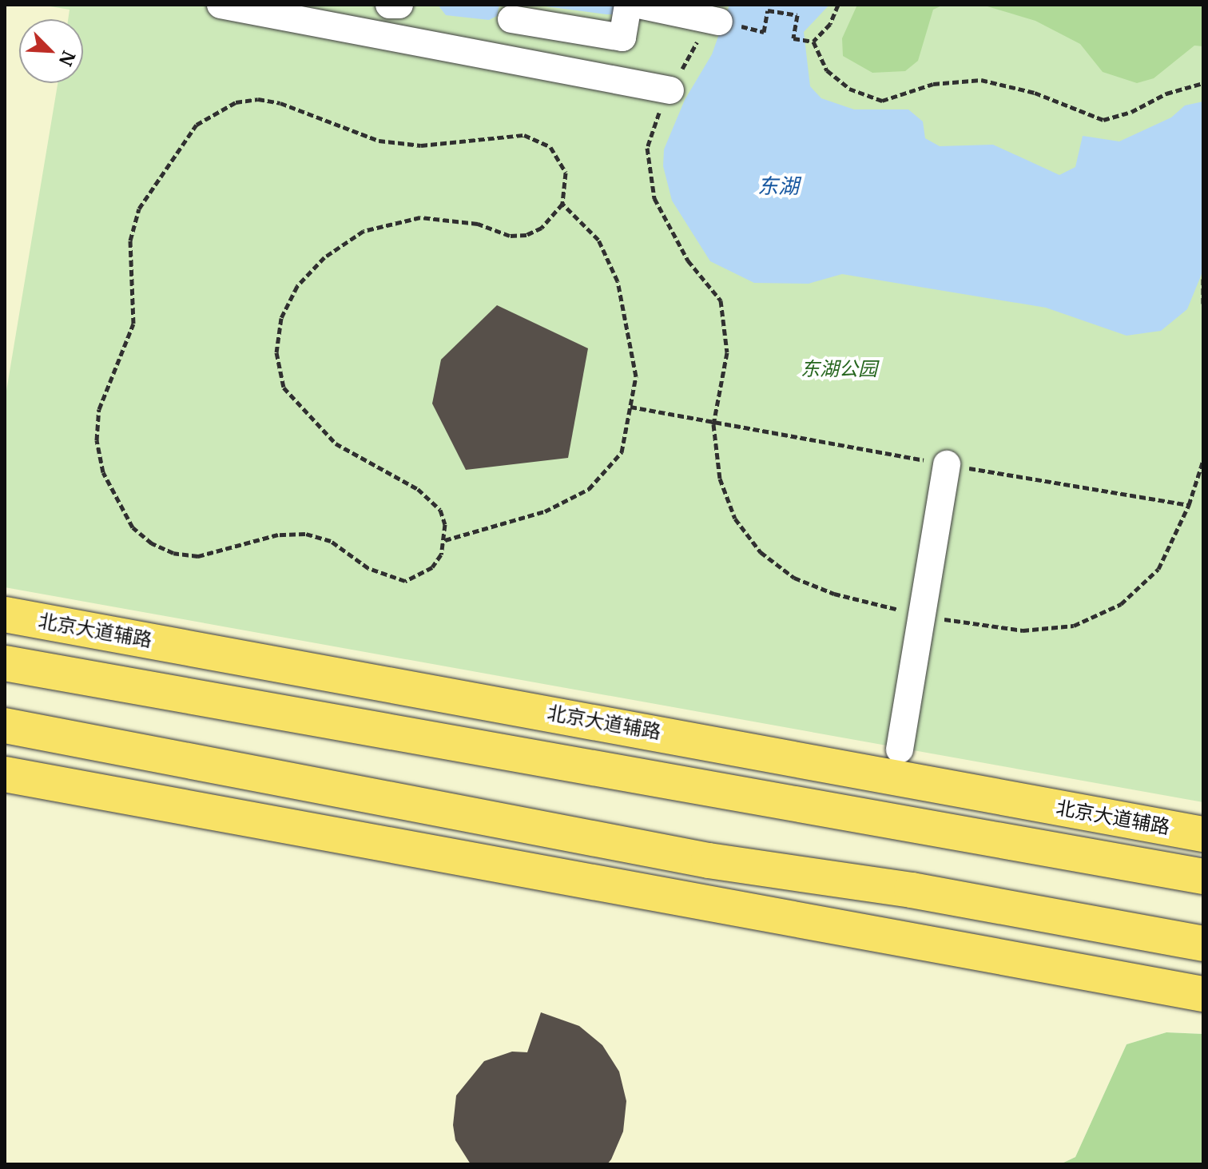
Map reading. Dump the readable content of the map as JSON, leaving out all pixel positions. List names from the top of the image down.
{
  "streets": {
    "main road": ["北京大道辅路"]
  },
  "water": ["东湖"],
  "parks": ["东湖公园"],
  "north": "bottom right"
}
